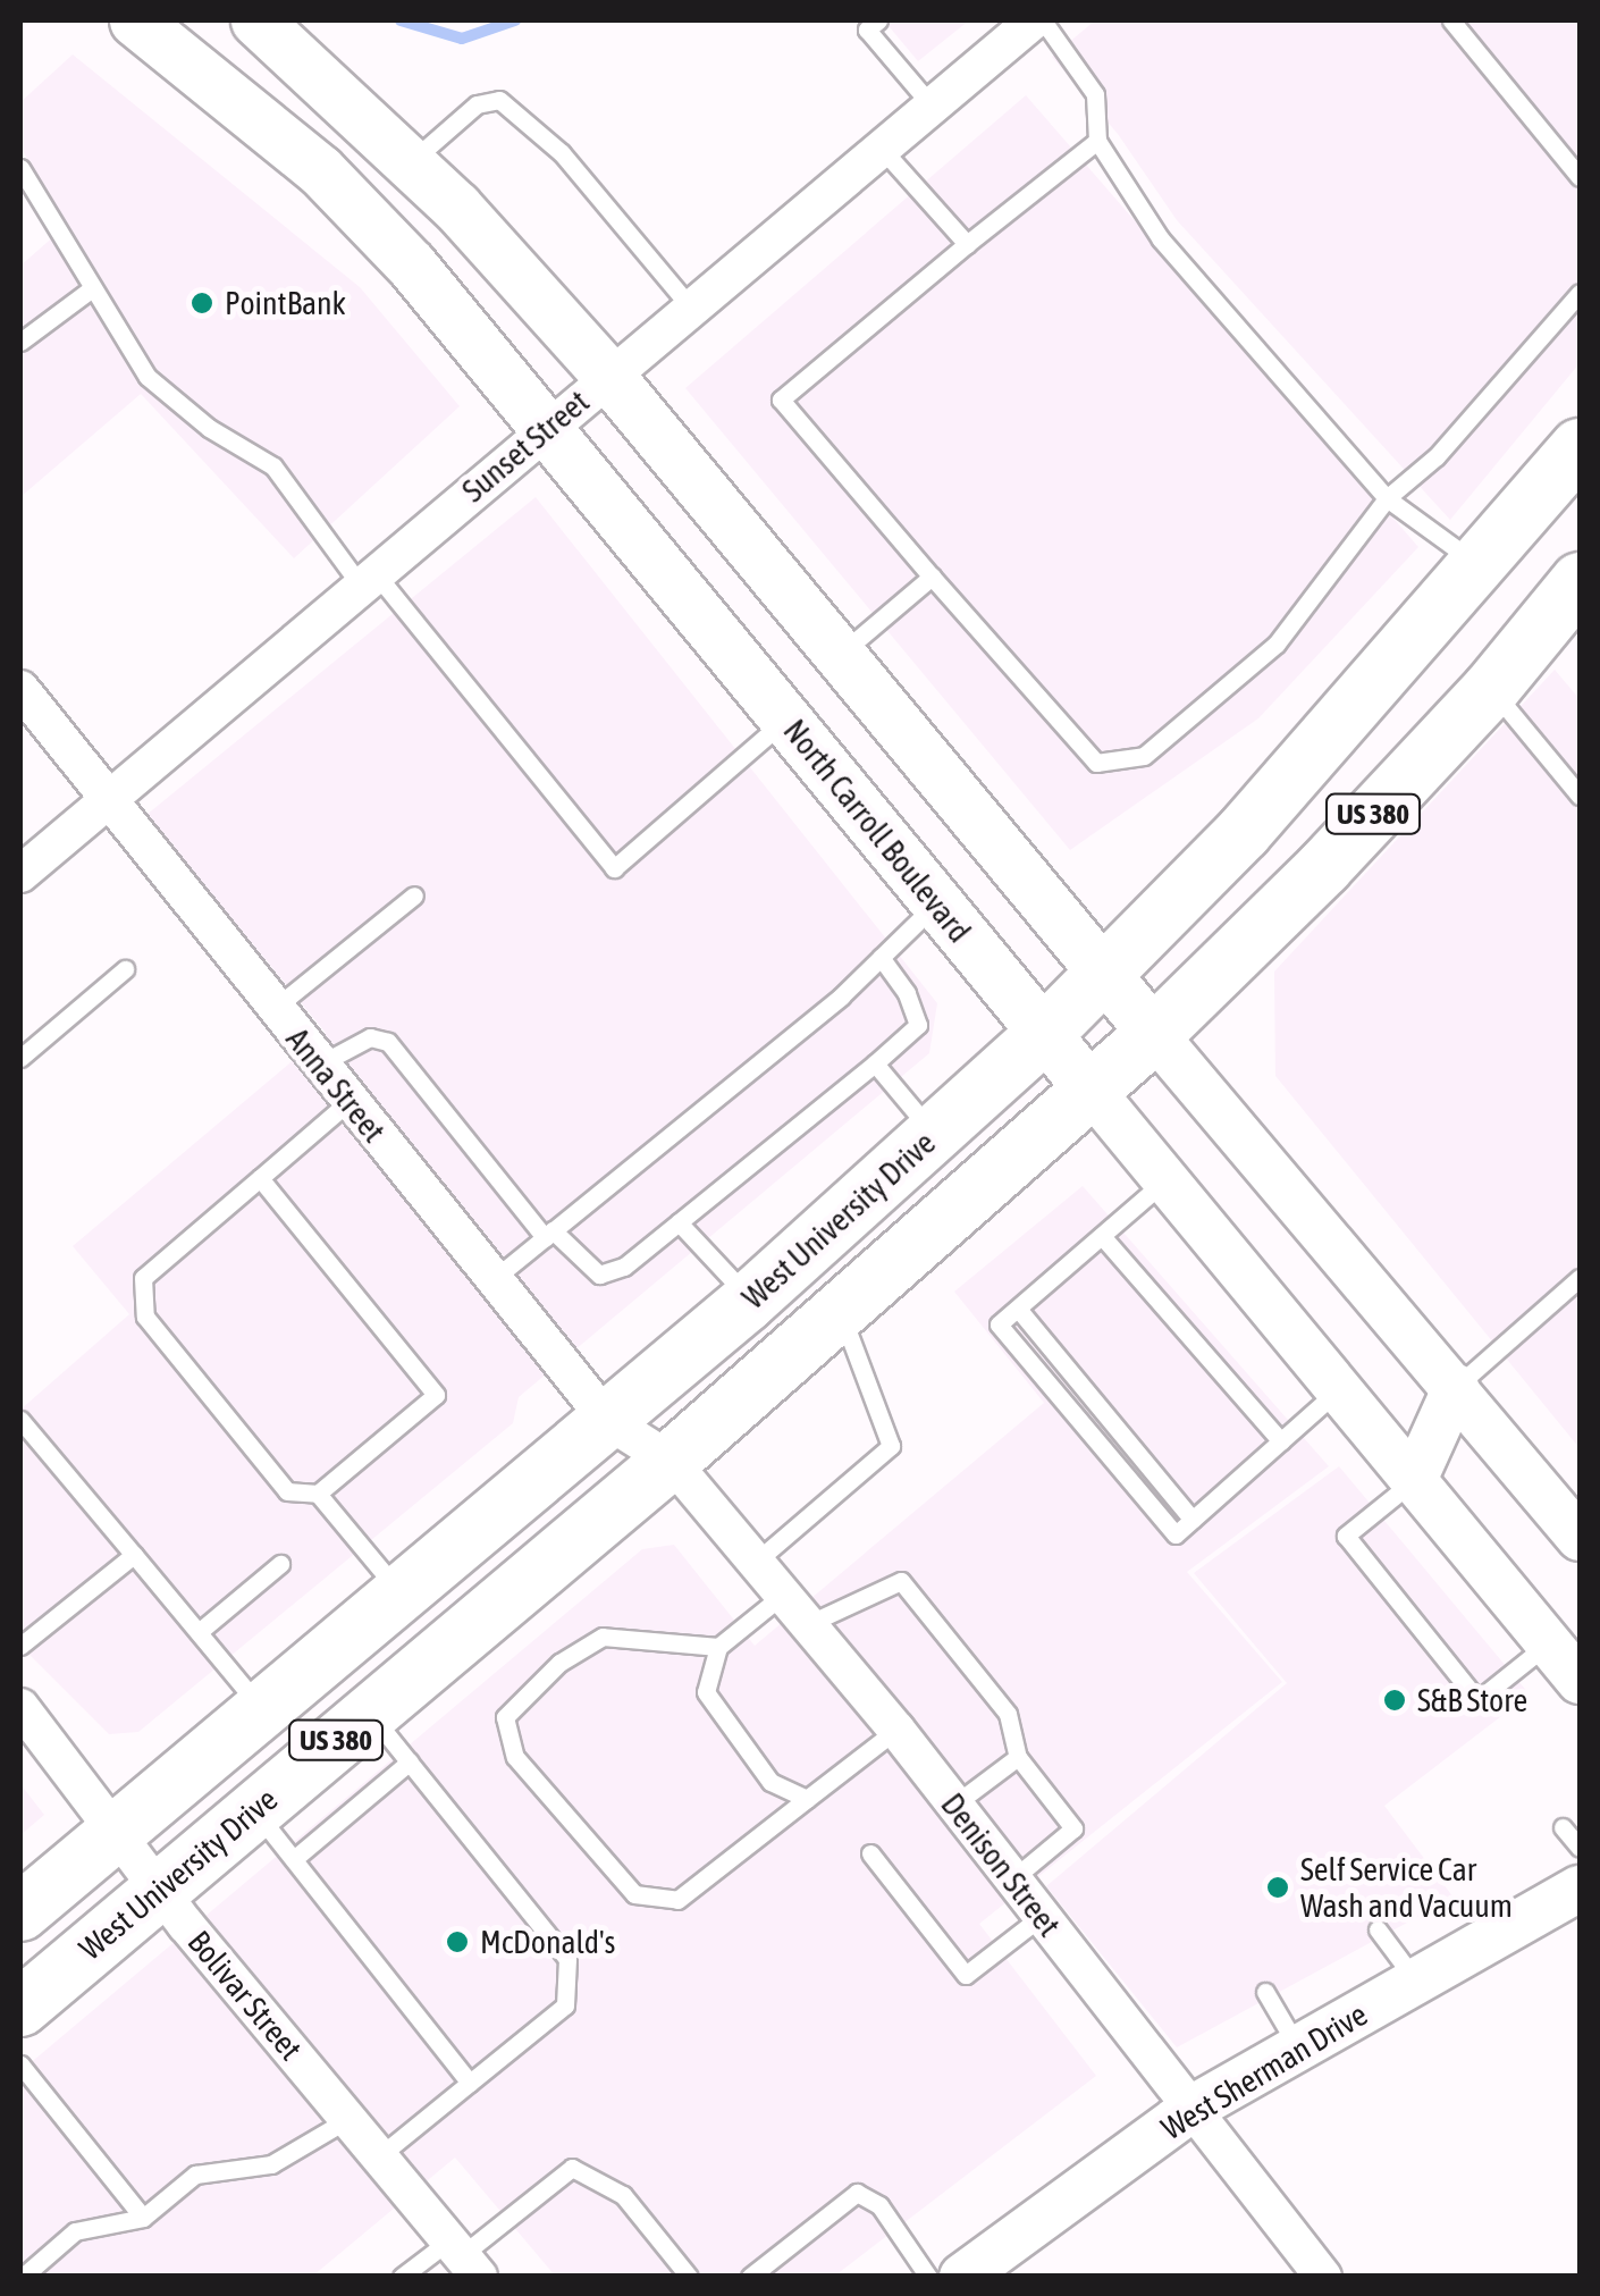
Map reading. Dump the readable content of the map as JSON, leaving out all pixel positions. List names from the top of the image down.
{
  "streets": {
    "main road": ["US 380", "North Carroll Boulevard", "West University Drive"],
    "street": [
      "Sunset Street",
      "Anna Street",
      "Denison Street",
      "Bolivar Street",
      "West Sherman Drive"
    ]
  },
  "crossings": [
    ["Sunset Street", "North Carroll Boulevard"],
    ["Sunset Street", "Anna Street"],
    ["North Carroll Boulevard", "West University Drive"],
    ["Anna Street", "West University Drive"],
    ["Anna Street", "Denison Street"],
    ["West University Drive", "Denison Street"],
    ["West University Drive", "Bolivar Street"],
    ["Denison Street", "West Sherman Drive"]
  ],
  "places": [
    "PointBank",
    "S&B Store",
    "Self Service Car Wash and Vacuum",
    "McDonald's"
  ]
}
